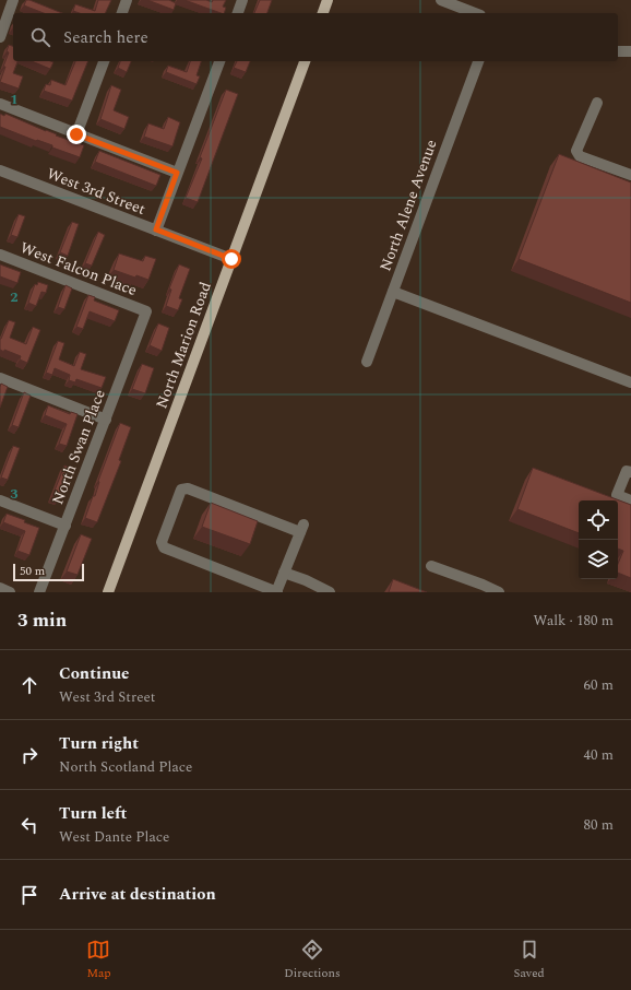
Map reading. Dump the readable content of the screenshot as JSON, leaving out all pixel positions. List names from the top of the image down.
{
  "streets": {
    "main road": ["North Marion Road"],
    "street": [
      "West 3rd Street",
      "North Alene Avenue",
      "West Falcon Place",
      "North Swan Place"
    ]
  },
  "crossings": [
    ["West 3rd Street", "North Marion Road"],
    ["West Falcon Place", "North Swan Place"]
  ],
  "scale_bar": "50 m",
  "page": {
    "search": "Search here",
    "scale": "50 m",
    "heading": ["3 min", "Walk · 180 m"],
    "list": [
      ["Continue", "West 3rd Street", "60 m"],
      ["Turn right", "North Scotland Place", "40 m"],
      ["Turn left", "West Dante Place", "80 m"],
      "Arrive at destination"
    ],
    "nav": ["Map", "Directions", "Saved"]
  },
  "grid": {
    "rows": ["1", "2", "3"]
  }
}
